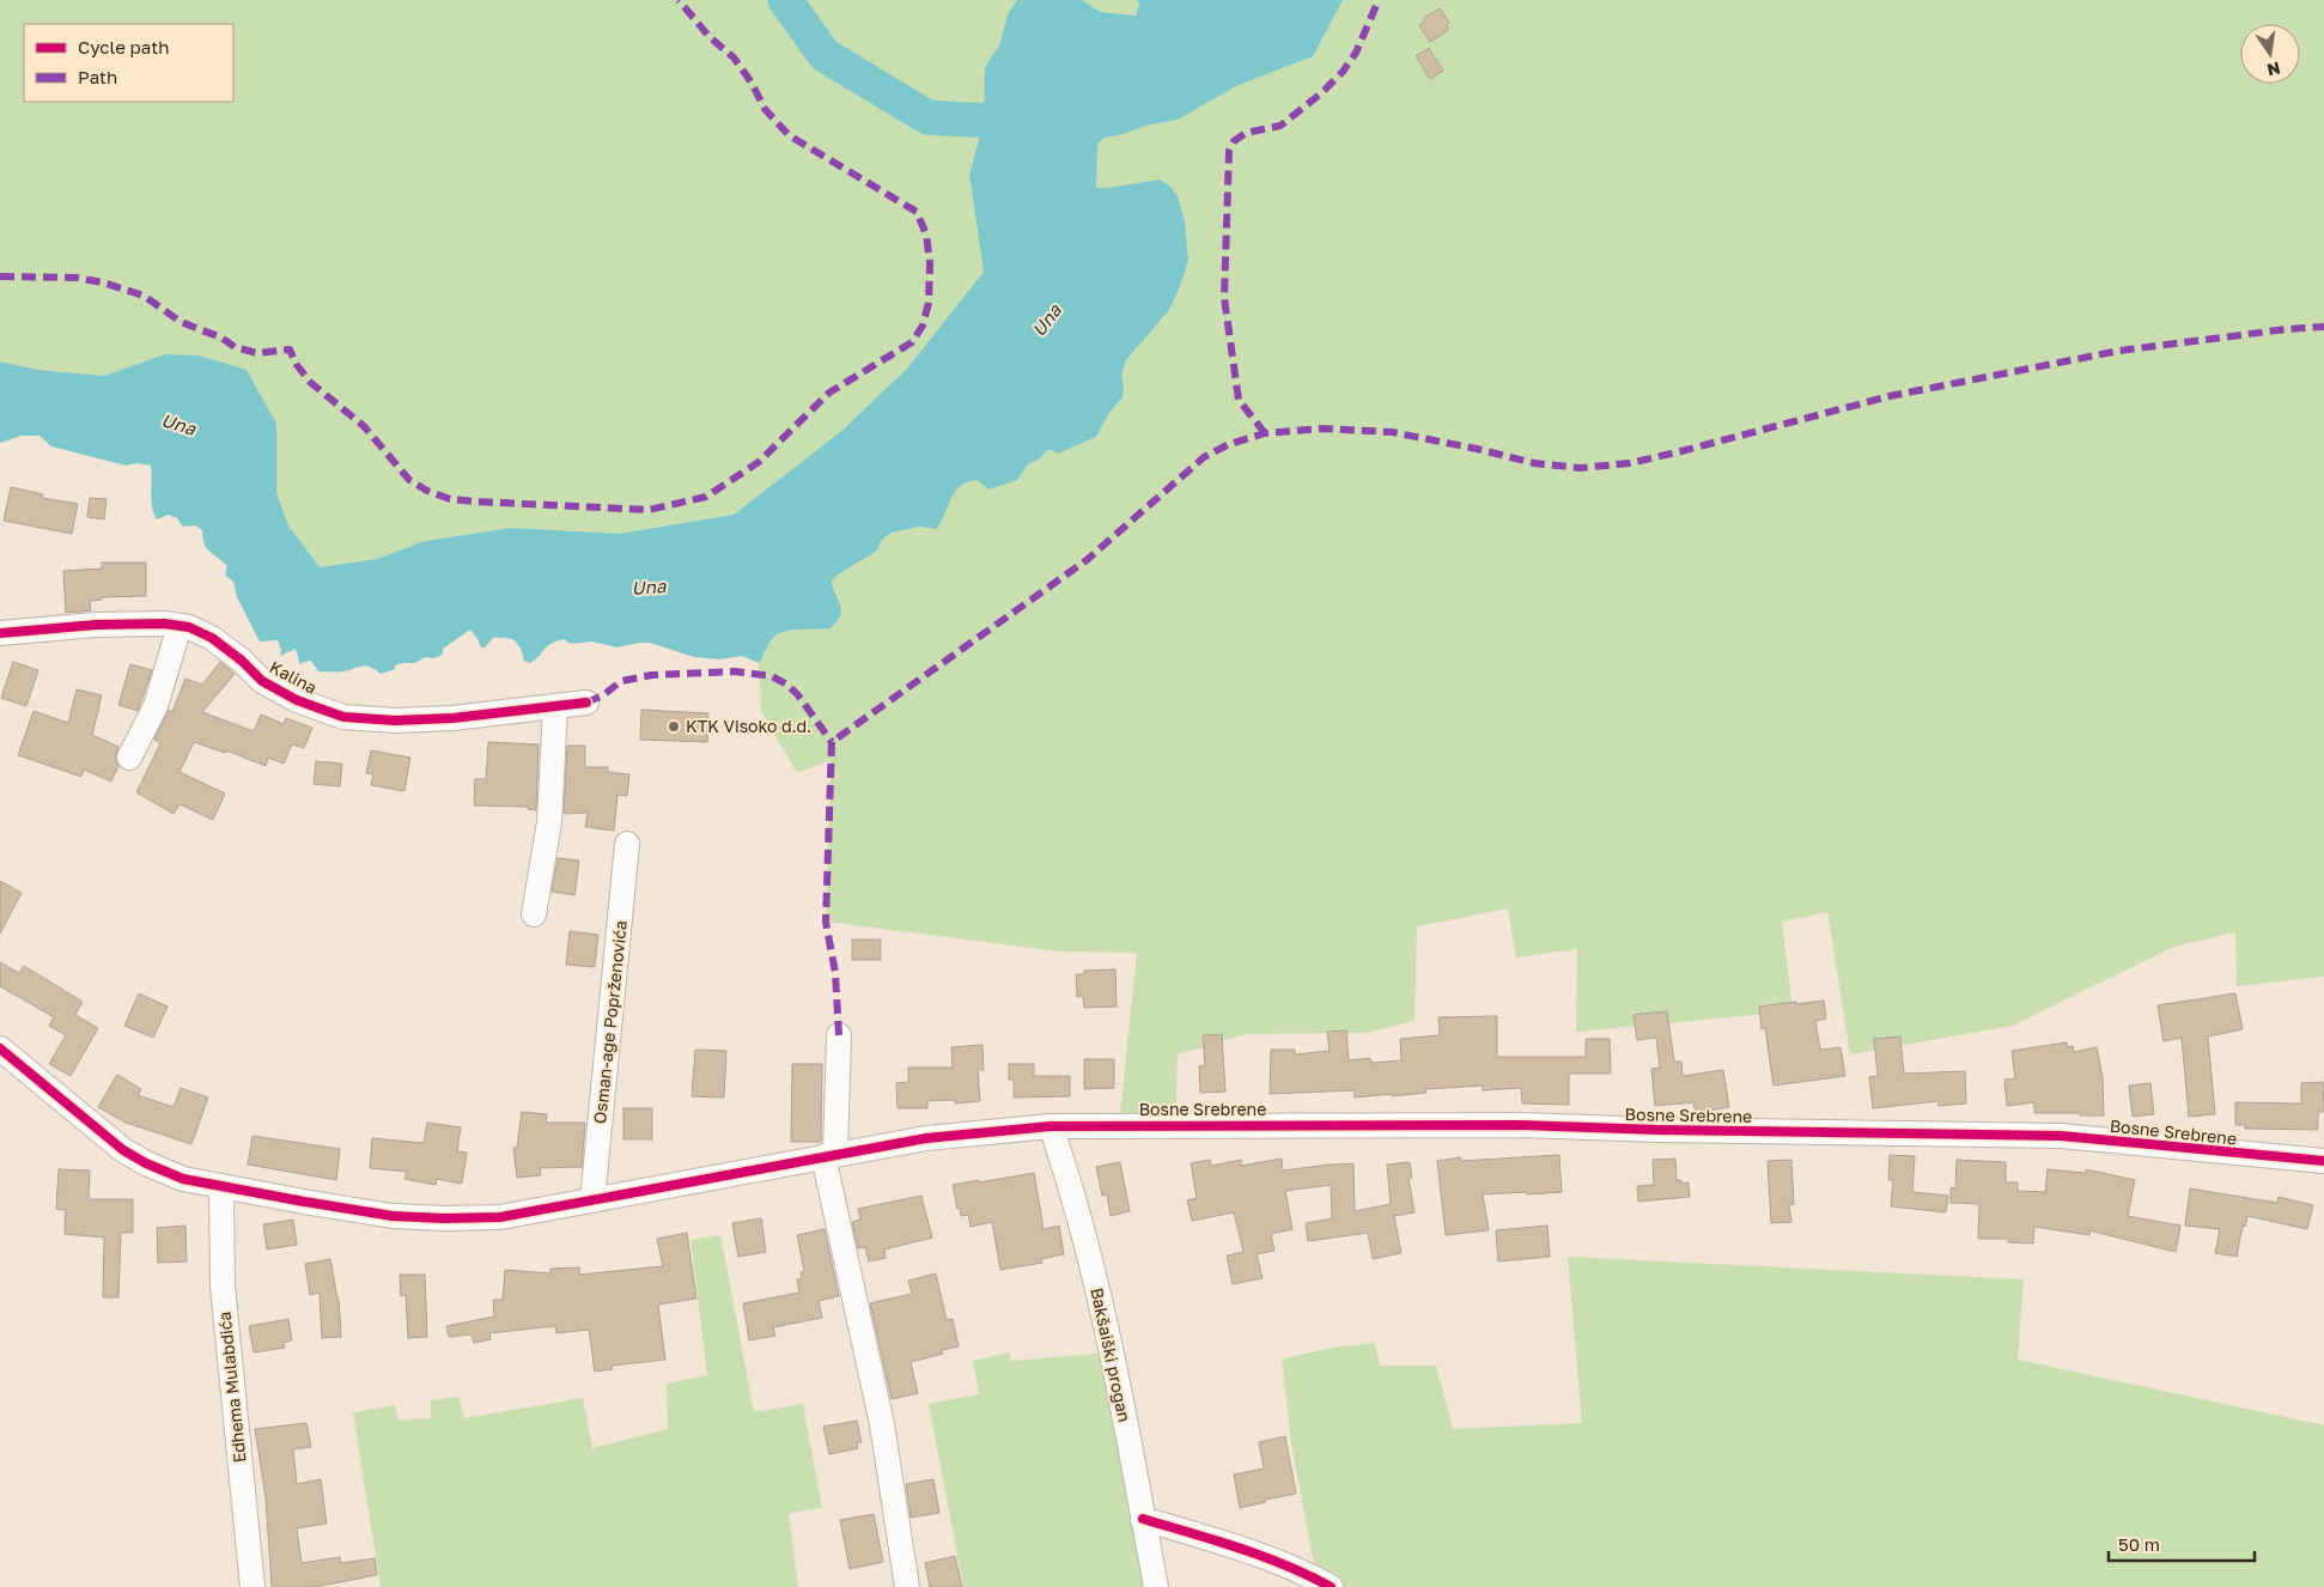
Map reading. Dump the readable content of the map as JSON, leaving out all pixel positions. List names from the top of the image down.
{
  "streets": {
    "street": [
      "Kalina",
      "Osman-age Poprženovića",
      "Bosne Srebrene",
      "Bakšaiški progan",
      "Edhema Mulabdića"
    ]
  },
  "crossings": [
    ["Osman-age Poprženovića", "Bosne Srebrene"],
    ["Bosne Srebrene", "Bakšaiški progan"],
    ["Bosne Srebrene", "Edhema Mulabdića"]
  ],
  "water": ["Una"],
  "places": ["KTK Visoko d.d."],
  "legend": ["Cycle path", "Path"],
  "scale_bar": "50 m",
  "north": "bottom"
}
